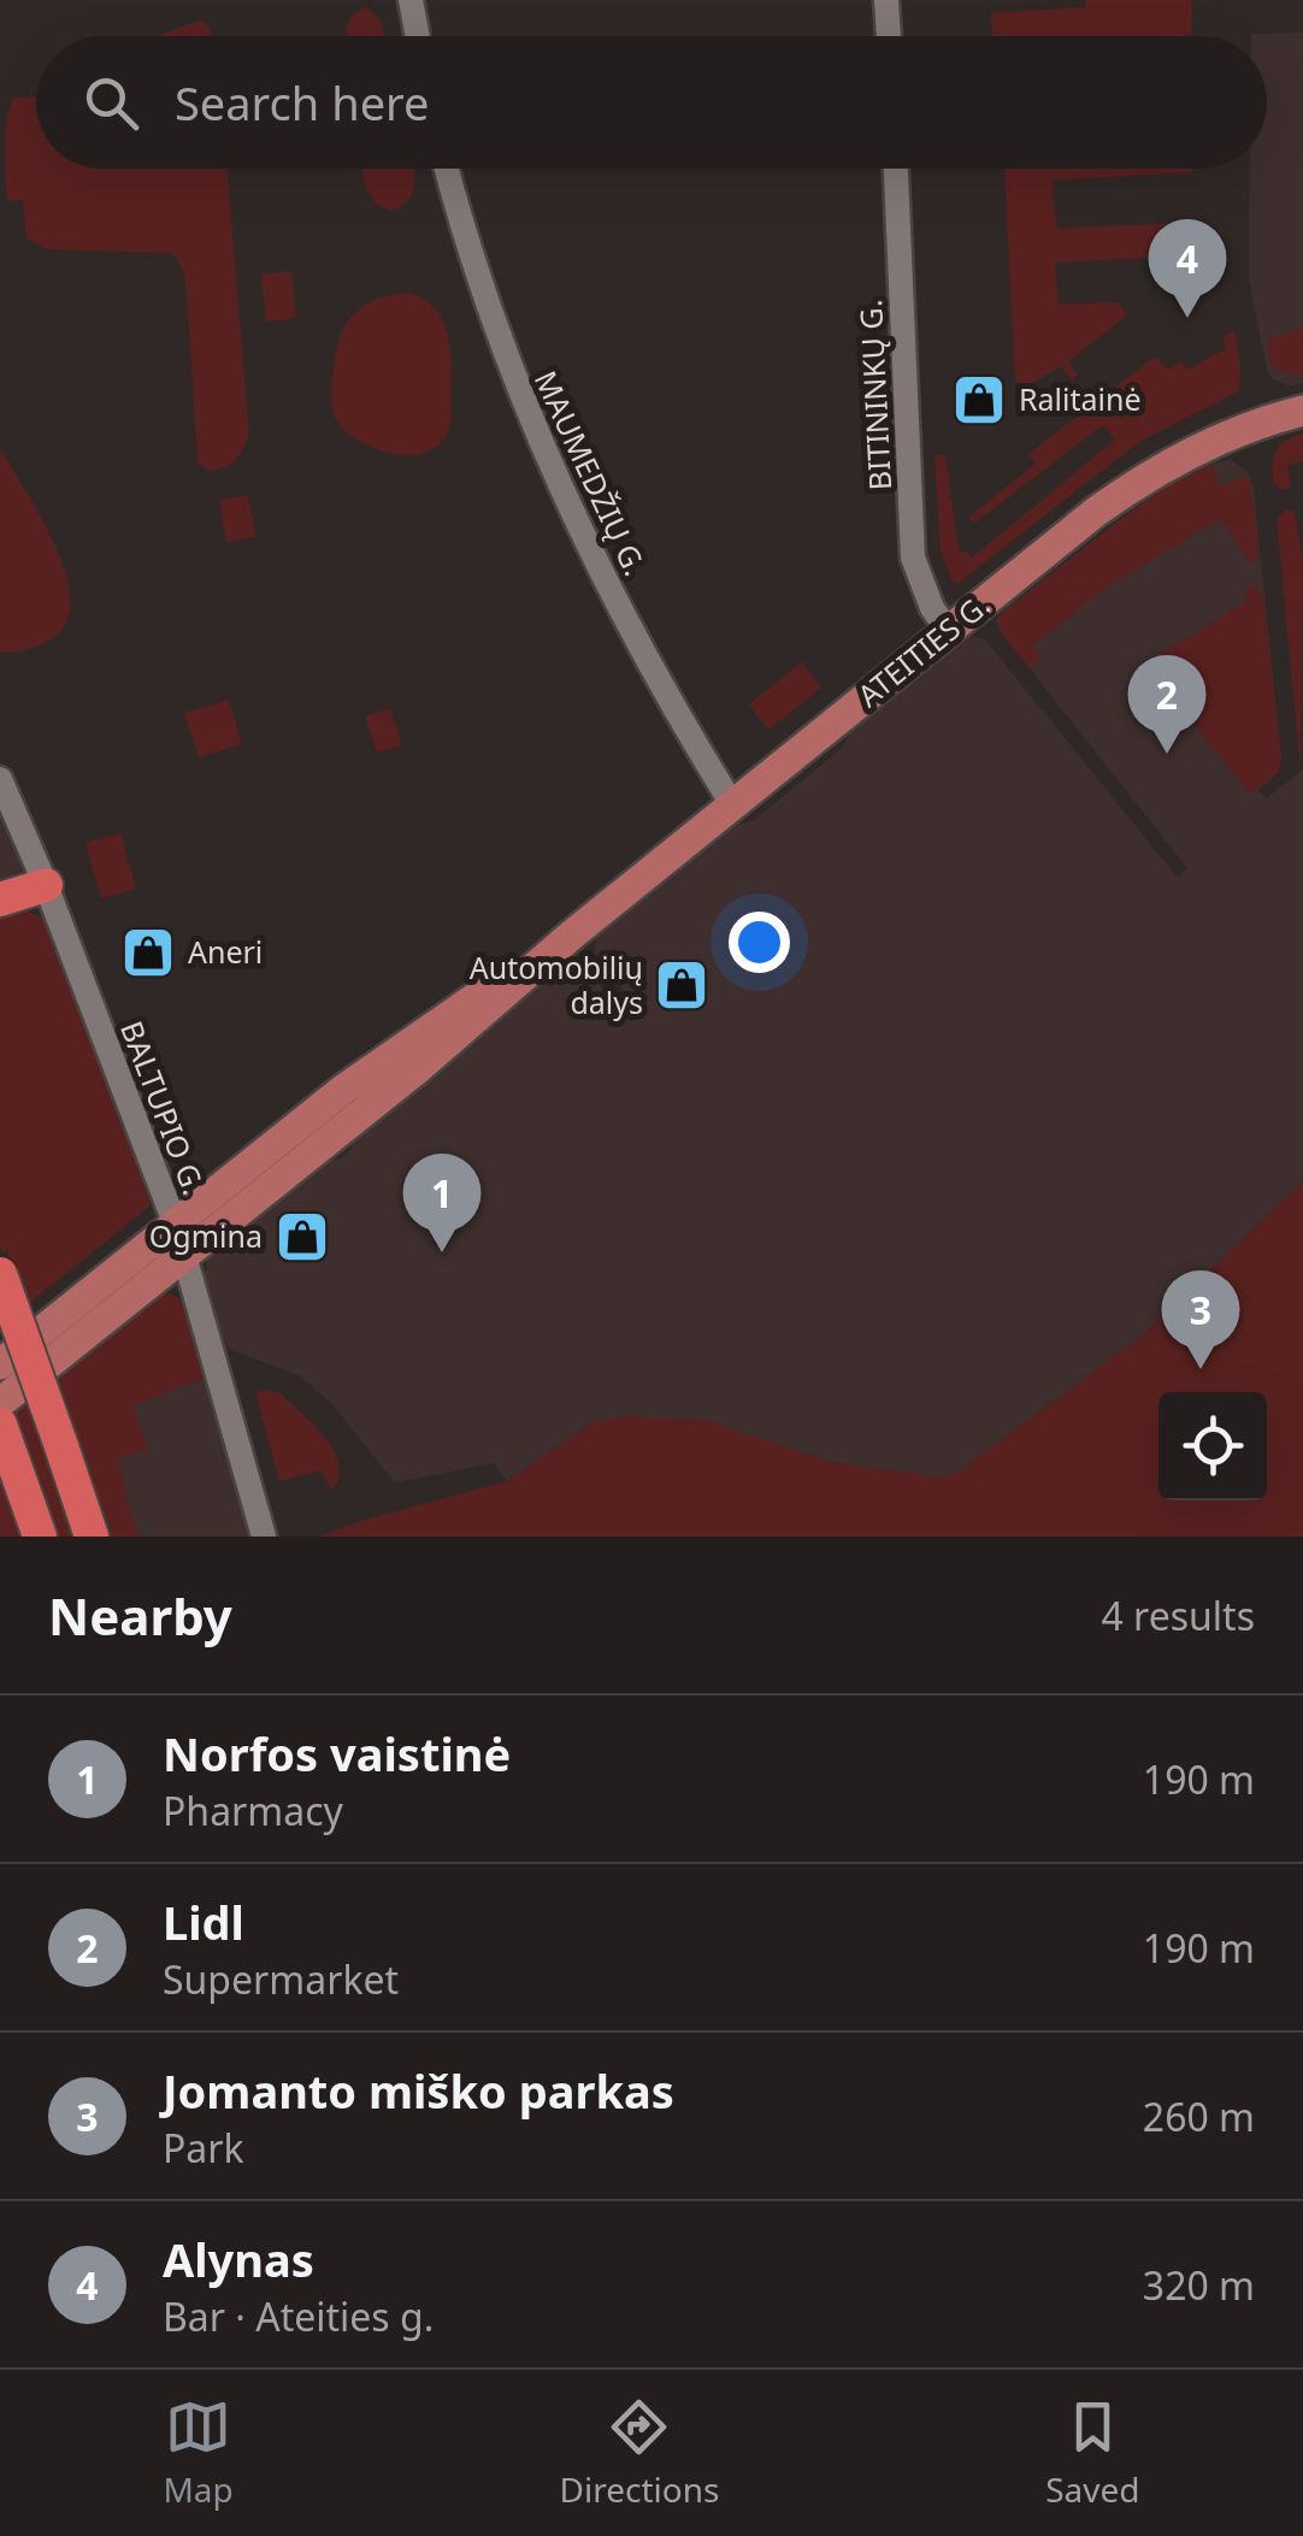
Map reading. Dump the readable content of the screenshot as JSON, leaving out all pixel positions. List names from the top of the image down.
{
  "streets": {
    "main road": ["ATEITIES G."],
    "street": ["BITININKŲ G.", "MAUMEDŽIŲ G.", "BALTUPIO G."]
  },
  "crossings": [
    ["BITININKŲ G.", "ATEITIES G."],
    ["MAUMEDŽIŲ G.", "ATEITIES G."],
    ["ATEITIES G.", "BALTUPIO G."]
  ],
  "places": {
    "shop": [
      "Ralitainė",
      "Aneri",
      "Automobilių dalys",
      "Ogmina"
    ]
  },
  "page": {
    "search": "Search here",
    "pins": [
      "4",
      "2",
      "1",
      "3"
    ],
    "heading": ["Nearby", "4 results"],
    "list": [
      {
        "mark": "1",
        "name": "Norfos vaistinė",
        "note": "Pharmacy",
        "value": "190 m"
      },
      {
        "mark": "2",
        "name": "Lidl",
        "note": "Supermarket",
        "value": "190 m"
      },
      {
        "mark": "3",
        "name": "Jomanto miško parkas",
        "note": "Park",
        "value": "260 m"
      },
      {
        "mark": "4",
        "name": "Alynas",
        "note": "Bar · Ateities g.",
        "value": "320 m"
      }
    ],
    "nav": ["Map", "Directions", "Saved"]
  }
}
